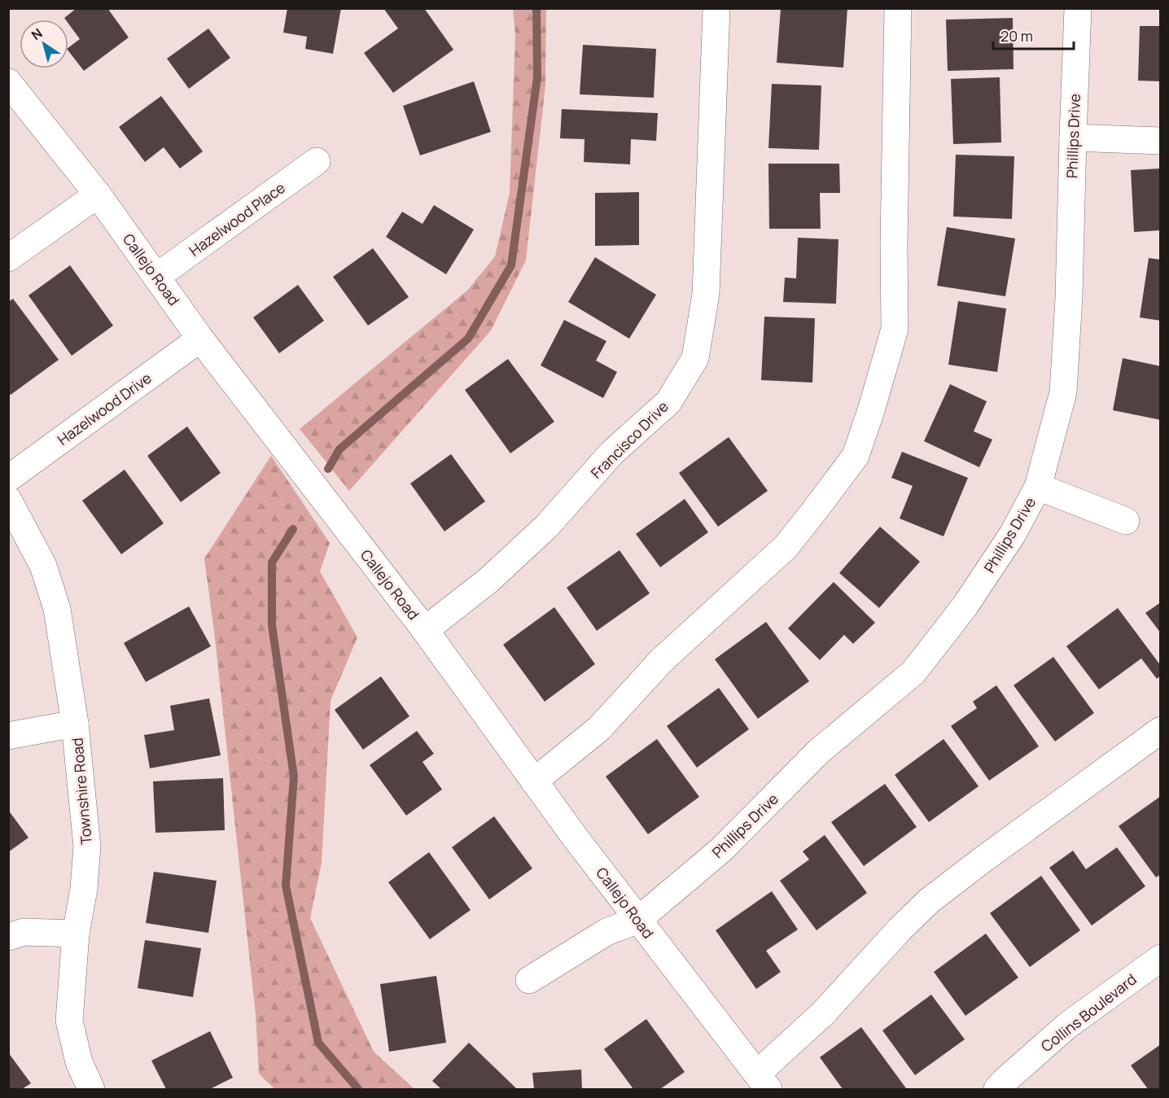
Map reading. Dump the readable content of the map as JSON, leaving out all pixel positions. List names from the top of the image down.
{
  "streets": {
    "street": [
      "Phillips Drive",
      "Hazelwood Place",
      "Callejo Road",
      "Hazelwood Drive",
      "Francisco Drive",
      "Townshire Road",
      "Collins Boulevard"
    ]
  },
  "crossings": [
    ["Phillips Drive", "Callejo Road"],
    ["Hazelwood Place", "Callejo Road"],
    ["Callejo Road", "Hazelwood Drive"],
    ["Callejo Road", "Francisco Drive"]
  ],
  "scale_bar": "20 m",
  "north": "top left"
}
